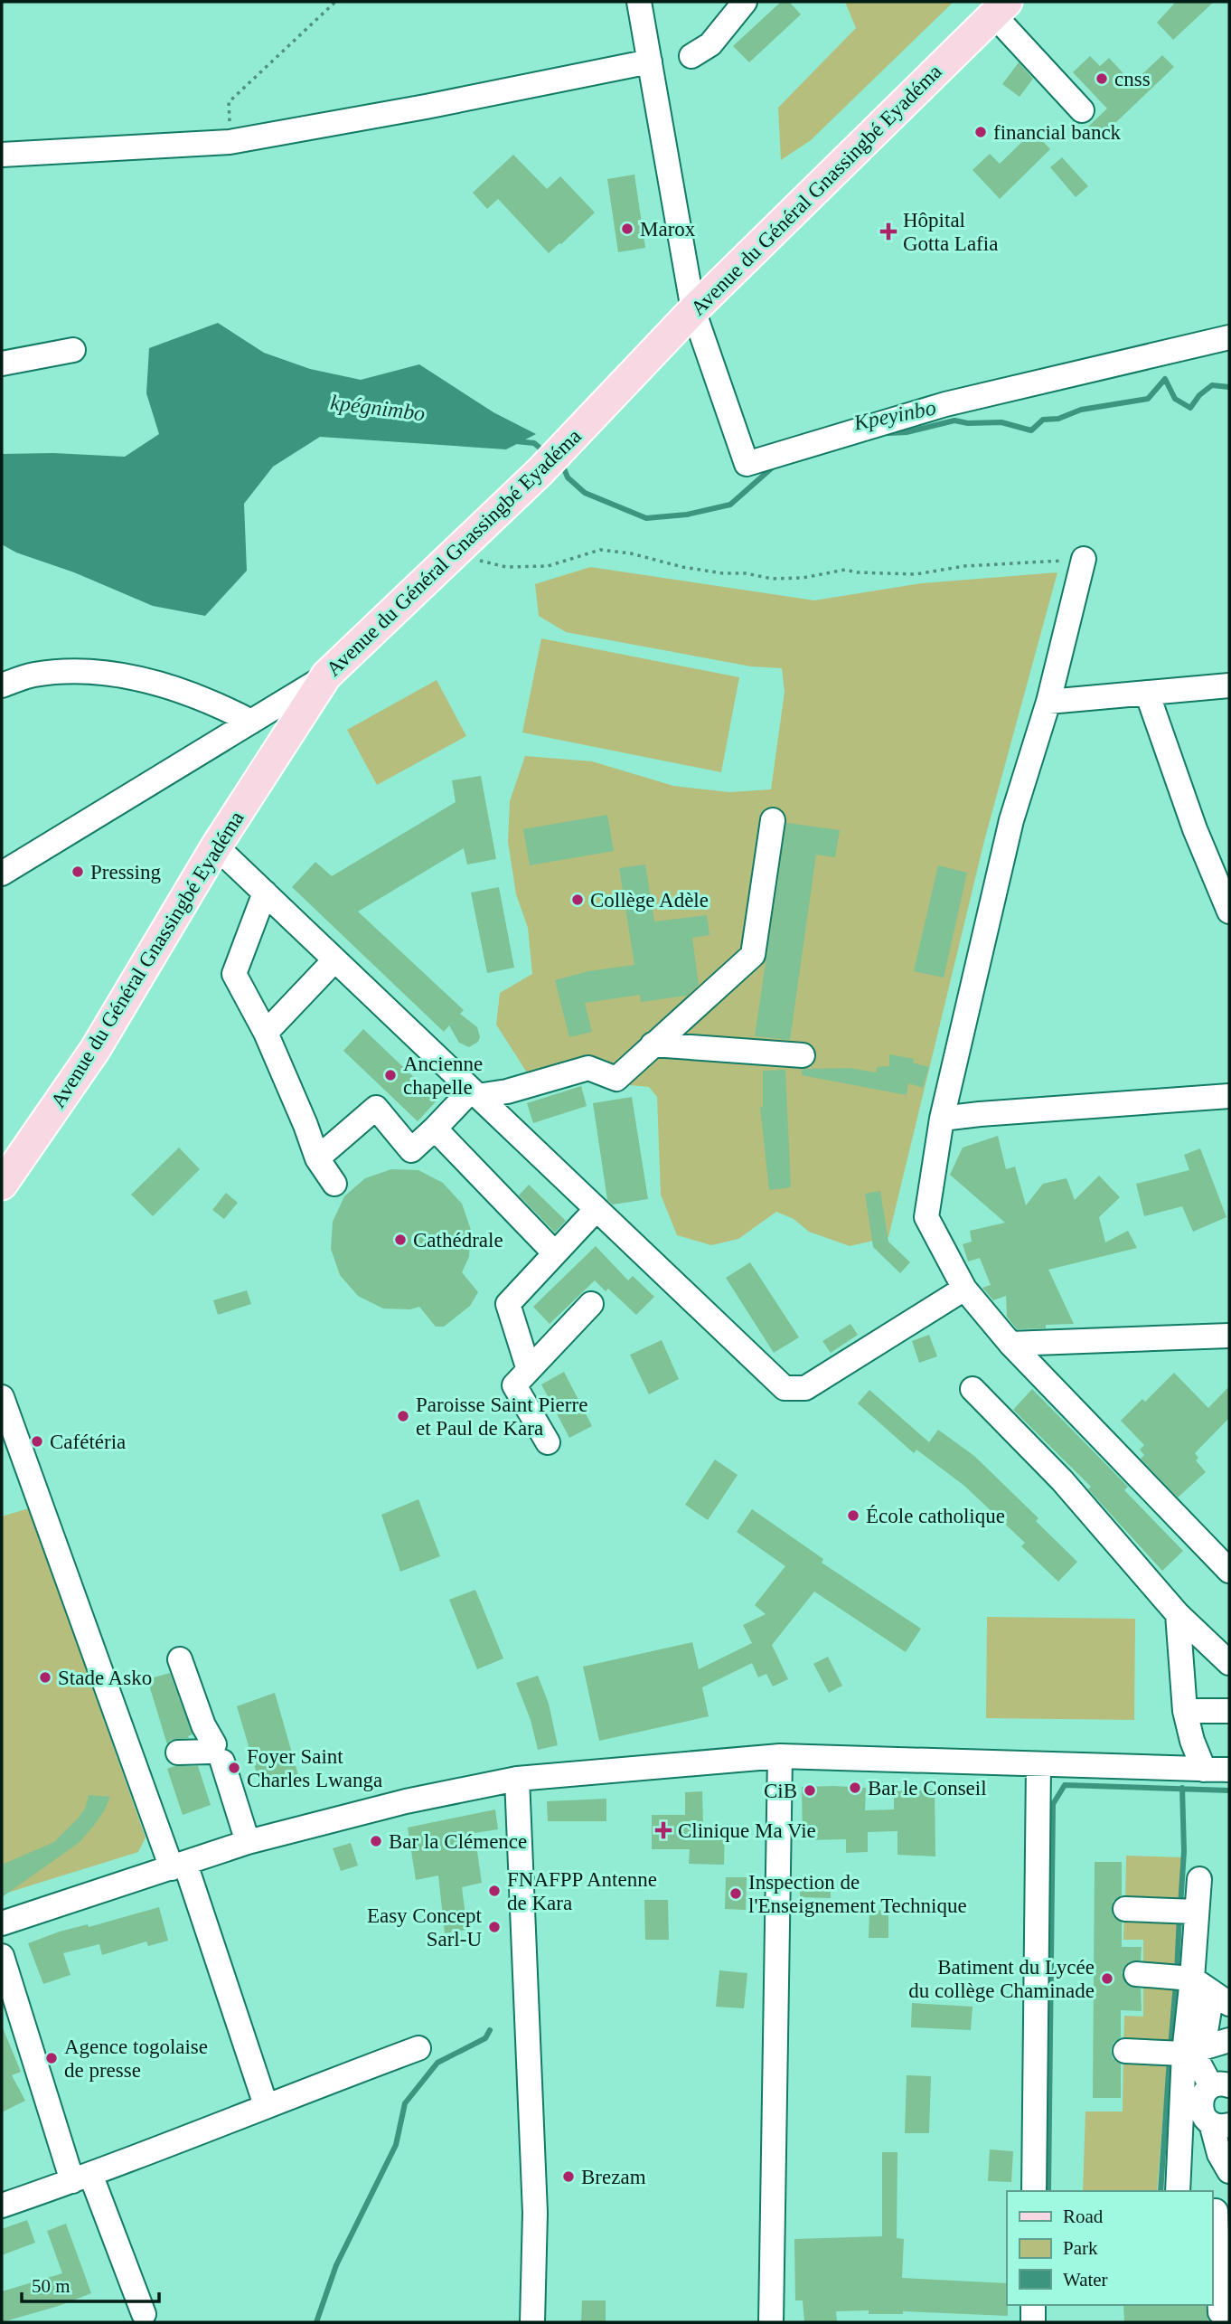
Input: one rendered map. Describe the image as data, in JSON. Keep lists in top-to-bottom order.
{
  "streets": {
    "main road": ["Avenue du Général Gnassingbé Eyadéma"]
  },
  "water": ["kpégnimbo", "Kpeyinbo"],
  "places": {
    "other": [
      "cnss",
      "financial banck",
      "Marox",
      "Pressing",
      "Collège Adèle",
      "Ancienne chapelle",
      "Cathédrale",
      "Paroisse Saint Pierre et Paul de Kara",
      "Cafétéria",
      "École catholique",
      "Stade Asko",
      "Foyer Saint Charles Lwanga",
      "Bar le Conseil",
      "CiB",
      "Bar la Clémence",
      "FNAFPP Antenne de Kara",
      "Inspection de l'Enseignement Technique",
      "Easy Concept Sarl-U",
      "Batiment du Lycée du collège Chaminade",
      "Agence togolaise de presse",
      "Brezam"
    ],
    "health": ["Hôpital Gotta Lafia", "Clinique Ma Vie"]
  },
  "legend": ["Road", "Park", "Water"],
  "scale_bar": "50 m"
}
